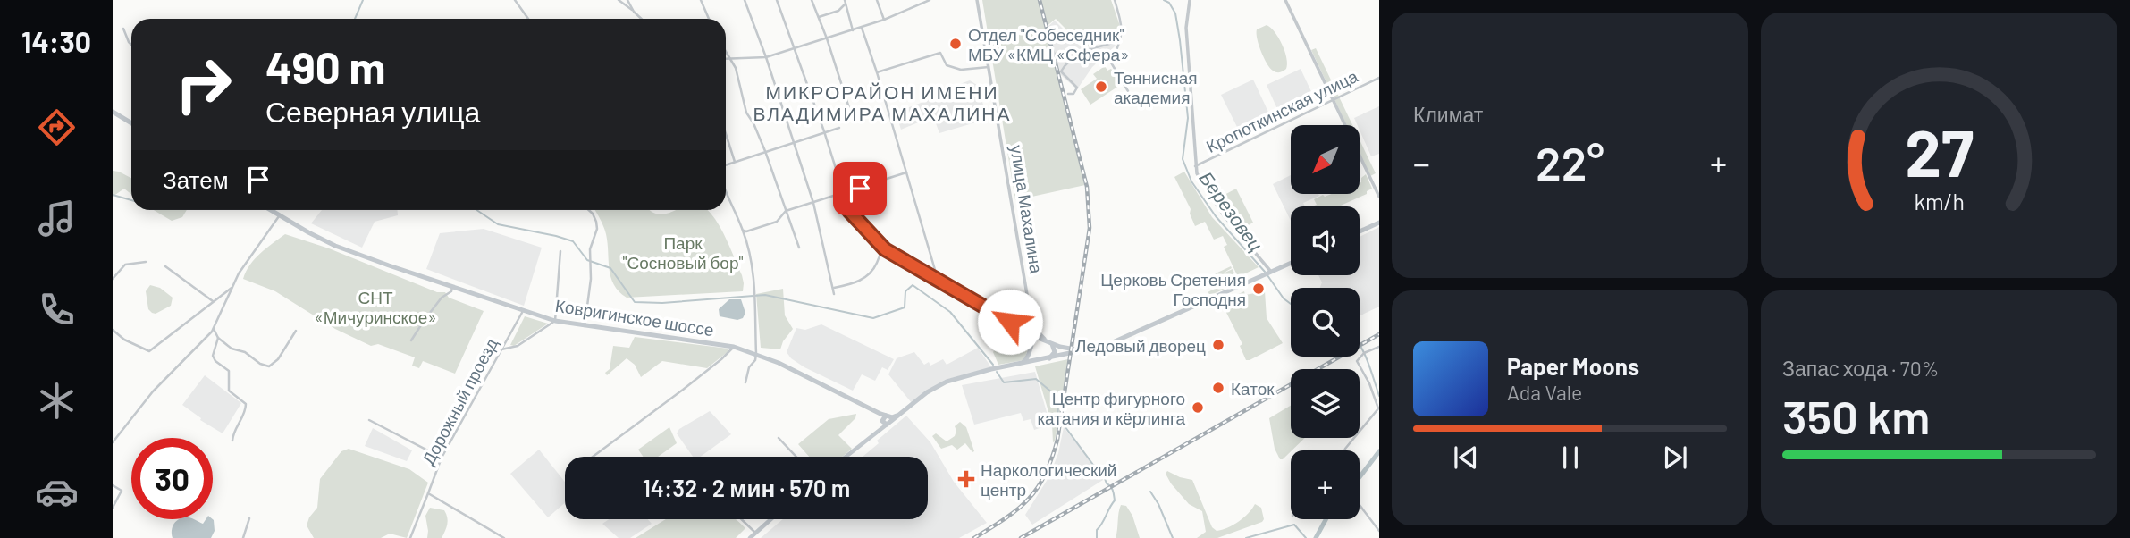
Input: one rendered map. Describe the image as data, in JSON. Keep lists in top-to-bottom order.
{
  "streets": {
    "main road": ["Ковригинское шоссе"],
    "street": ["Кропоткинская улица", "улица Махалина", "Дорожный проезд"]
  },
  "crossings": [
    ["Ковригинское шоссе", "Дорожный проезд"]
  ],
  "districts": ["МИКРОРАЙОН ИМЕНИ ВЛАДИМИРА МАХАЛИНА"],
  "water": ["Березовец"],
  "parks": ["Парк \"Сосновый бор\"", "СНТ «Мичуринское»"],
  "places": {
    "other": [
      "Отдел \"Собеседник\" МБУ «КМЦ «Сфера»",
      "Теннисная академия",
      "Церковь Сретения Господня",
      "Ледовый дворец",
      "Каток",
      "Центр фигурного катания и кёрлинга"
    ],
    "health": ["Наркологический центр"]
  },
  "north": "bottom left",
  "page": {
    "tabs": "14:30",
    "tile": [
      "Климат",
      ["Запас хода · 70%", "350 km"]
    ],
    "turn": ["490 m", "Северная улица"],
    "map_buttons": "+",
    "heat": ["−", "22°", "+"],
    "then": "Затем",
    "song": ["Paper Moons", "Ada Vale"],
    "limit": "30",
    "trip": "14:32 · 2 мин · 570 m",
    "gauge": ["27", "km/h"]
  }
}
